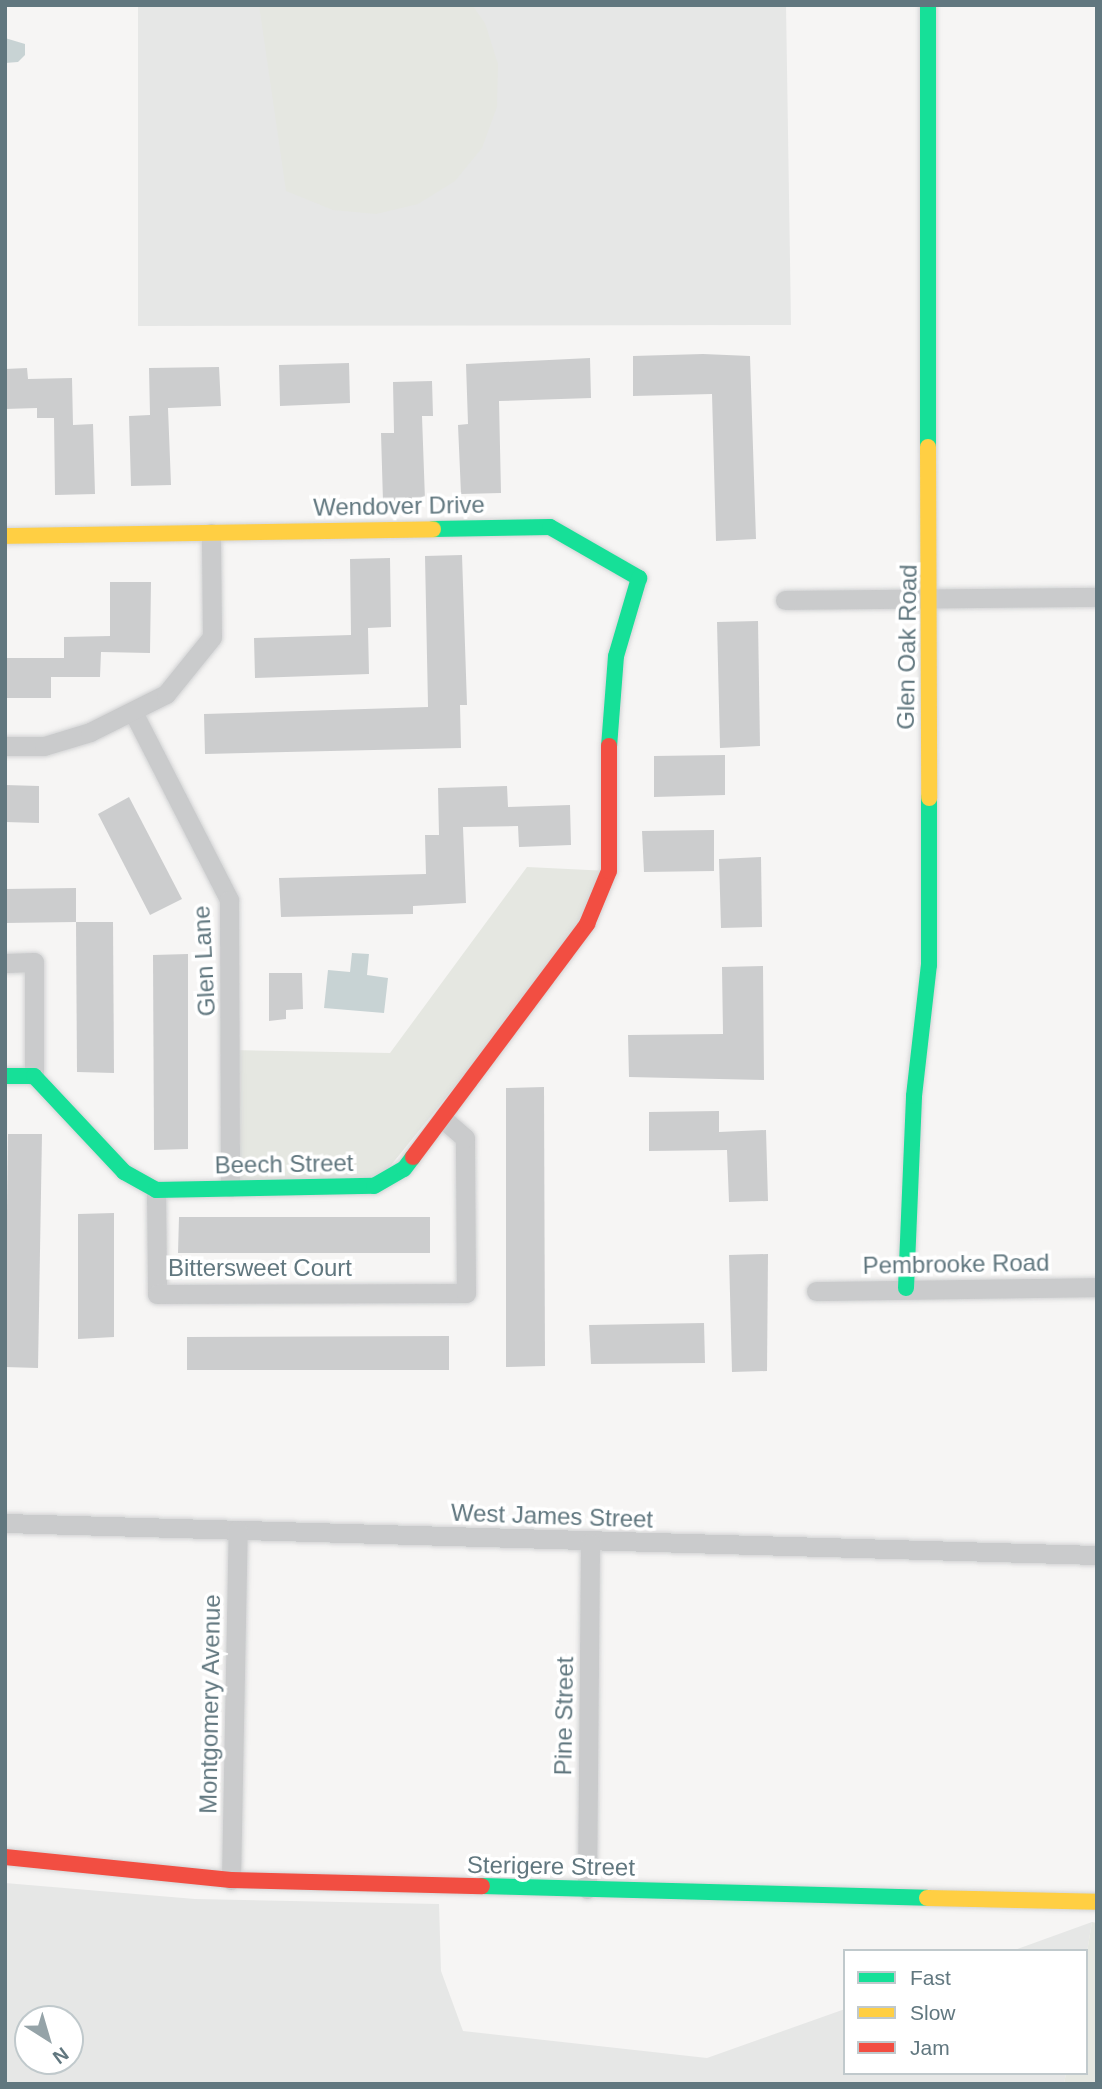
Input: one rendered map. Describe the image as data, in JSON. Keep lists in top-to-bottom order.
{
  "streets": {
    "street": [
      "Wendover Drive",
      "Glen Oak Road",
      "Glen Lane",
      "Beech Street",
      "Pembrooke Road",
      "Bittersweet Court",
      "West James Street",
      "Montgomery Avenue",
      "Pine Street",
      "Sterigere Street"
    ]
  },
  "crossings": [
    ["Wendover Drive", "Beech Street"],
    ["Glen Oak Road", "Pembrooke Road"],
    ["Glen Lane", "Beech Street"],
    ["Beech Street", "Bittersweet Court"],
    ["West James Street", "Montgomery Avenue"],
    ["West James Street", "Pine Street"],
    ["Montgomery Avenue", "Sterigere Street"],
    ["Pine Street", "Sterigere Street"]
  ],
  "legend": ["Fast", "Slow", "Jam"],
  "north": "bottom right"
}
